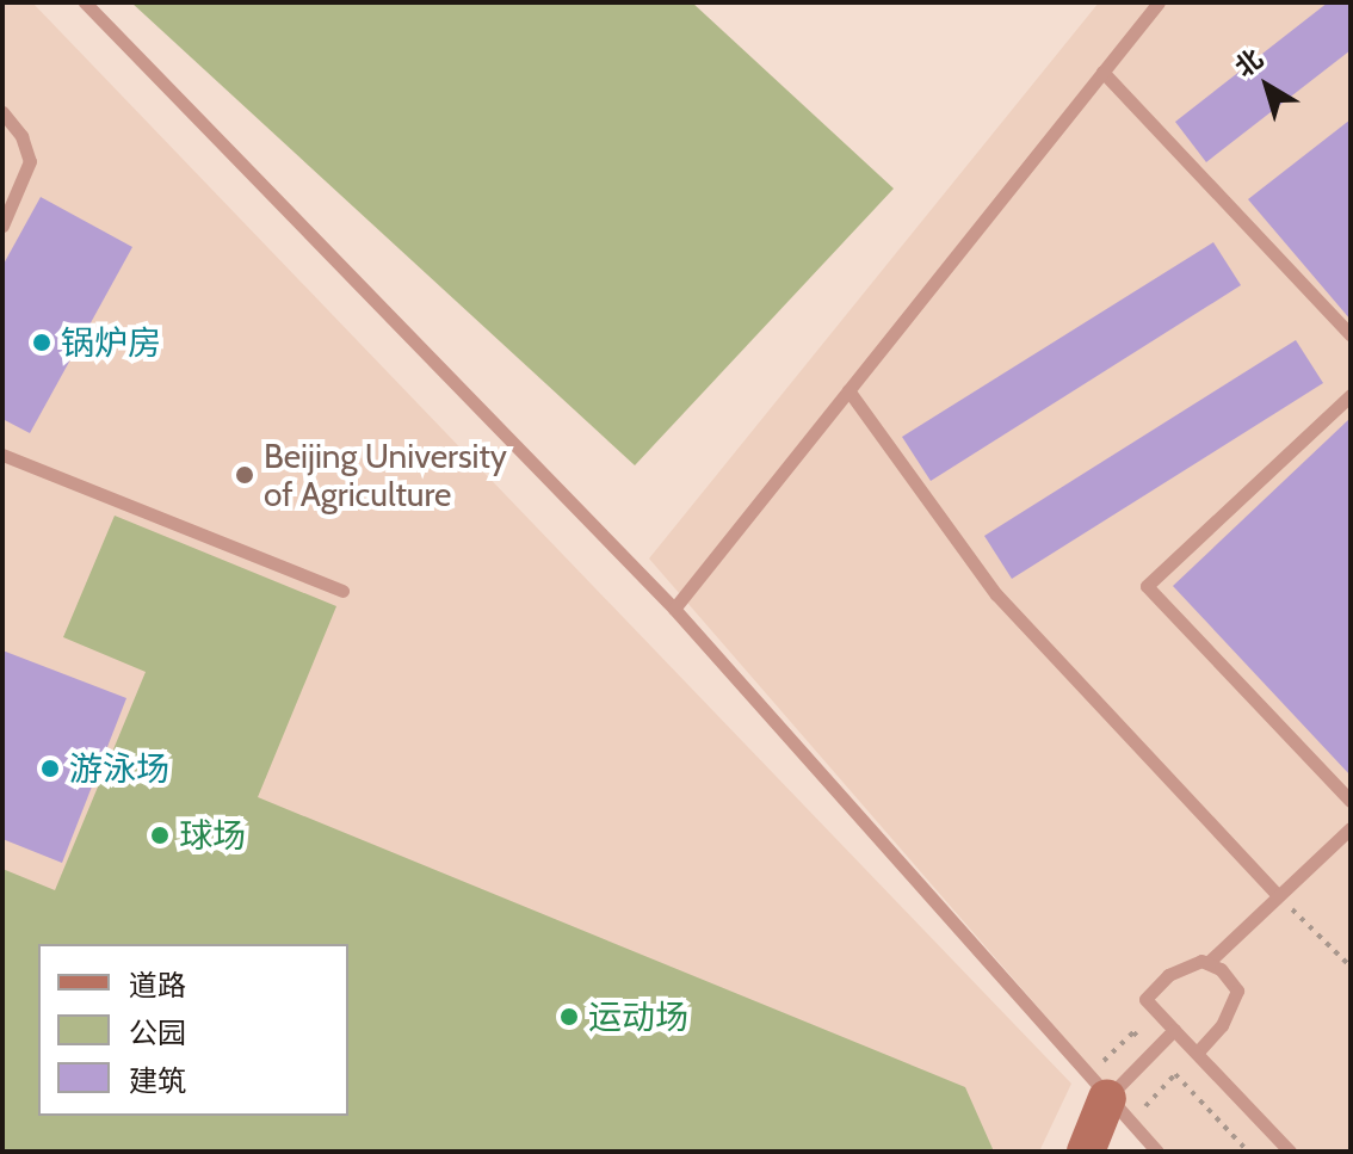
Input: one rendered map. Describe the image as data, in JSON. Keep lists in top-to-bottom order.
{
  "places": [
    "锅炉房",
    "Beijing University of Agriculture",
    "游泳场",
    "球场",
    "运动场"
  ],
  "legend": ["道路", "公园", "建筑"],
  "north": "top left"
}
